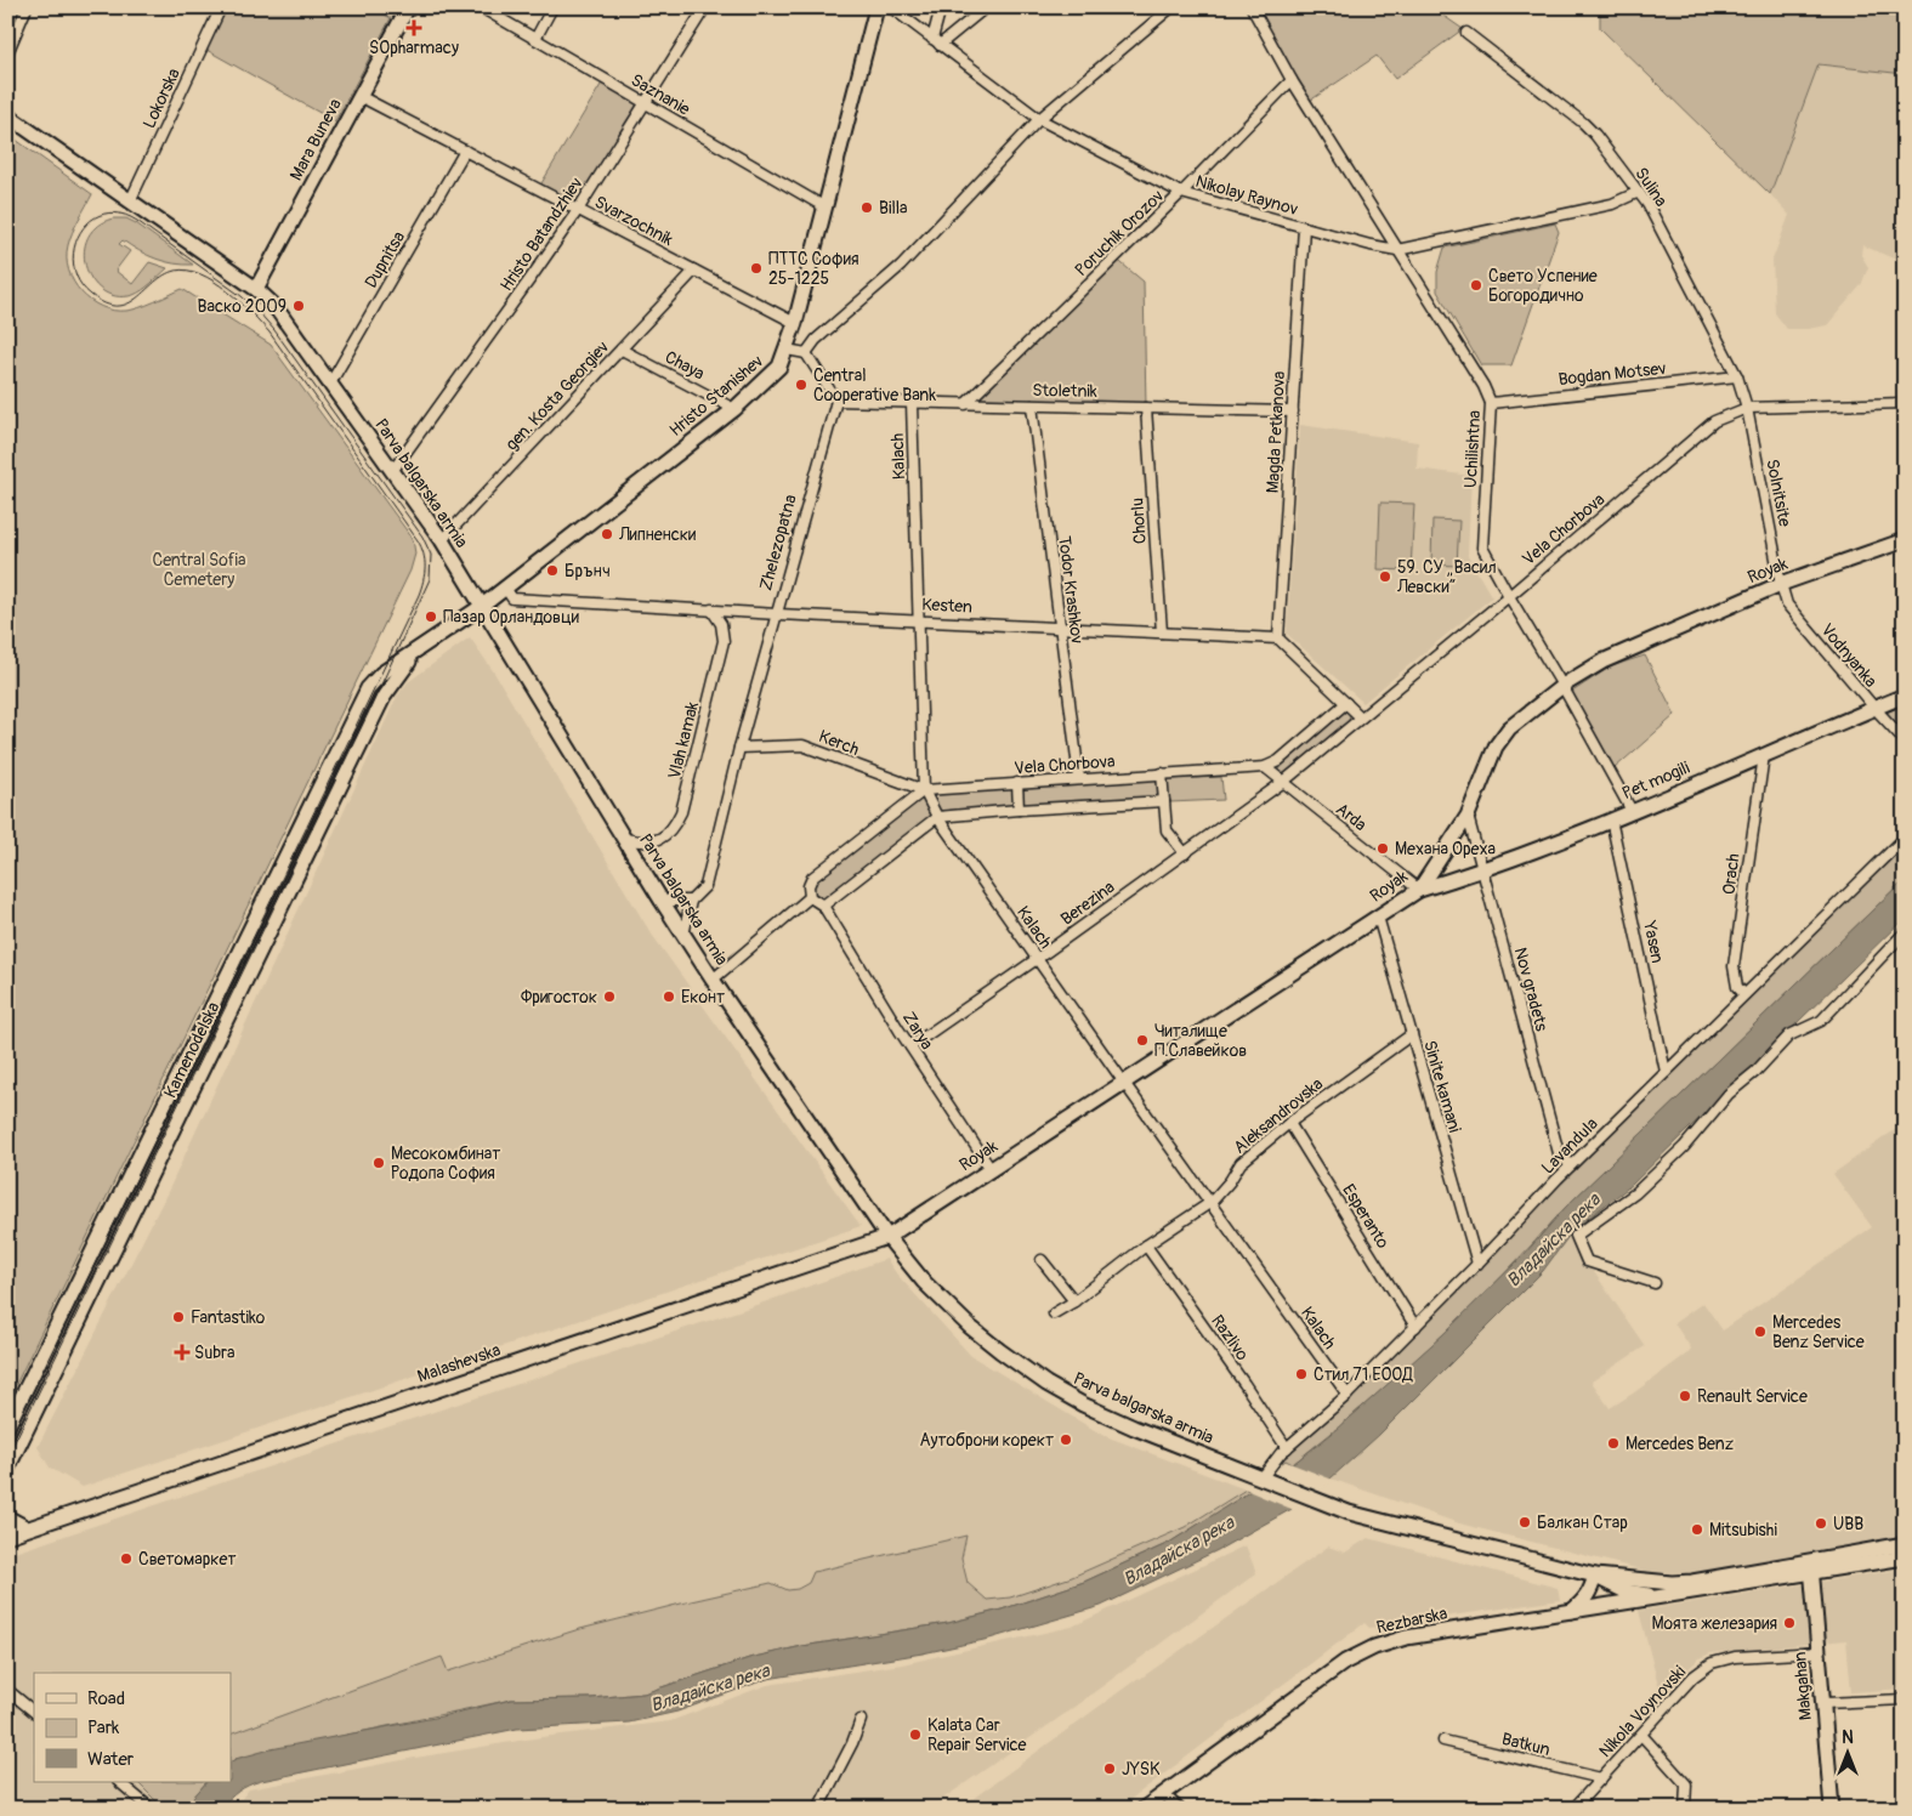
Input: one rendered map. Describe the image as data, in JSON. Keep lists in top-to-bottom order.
{
  "streets": {
    "street": [
      "Saznanie",
      "Lokorska",
      "Mara Buneva",
      "Sulina",
      "Nikolay Raynov",
      "Svarzochnik",
      "Poruchik Orozov",
      "Hristo Batandzhiev",
      "Dupnitsa",
      "Chaya",
      "Bogdan Motsev",
      "Stoletnik",
      "gen. Kosta Georgiev",
      "Hristo Stanishev",
      "Magda Petkanova",
      "Uchilishtna",
      "Kalach",
      "Parva balgarska armia",
      "Solnitsite",
      "Chorlu",
      "Vela Chorbova",
      "Zhelezopatna",
      "Royak",
      "Todor Krashkov",
      "Kesten",
      "Vodnyanka",
      "Vlah kamak",
      "Kerch",
      "Pet mogili",
      "Arda",
      "Orach",
      "Berezina",
      "Yasen",
      "Nov gradets",
      "Zarya",
      "Kamenodelska",
      "Sinite kamani",
      "Aleksandrovska",
      "Lavandula",
      "Esperanto",
      "Razlivo",
      "Malashevska",
      "Rezbarska",
      "Makgahan",
      "Nikola Voynovski",
      "Batkun"
    ]
  },
  "crossings": [
    ["Saznanie", "Hristo Batandzhiev"],
    ["Lokorska", "Parva balgarska armia"],
    ["Mara Buneva", "Svarzochnik"],
    ["Mara Buneva", "Parva balgarska armia"],
    ["Sulina", "Nikolay Raynov"],
    ["Sulina", "Bogdan Motsev"],
    ["Sulina", "Solnitsite"],
    ["Sulina", "Vela Chorbova"],
    ["Nikolay Raynov", "Poruchik Orozov"],
    ["Nikolay Raynov", "Magda Petkanova"],
    ["Nikolay Raynov", "Uchilishtna"],
    ["Svarzochnik", "Hristo Batandzhiev"],
    ["Svarzochnik", "Dupnitsa"],
    ["Svarzochnik", "gen. Kosta Georgiev"],
    ["Poruchik Orozov", "Stoletnik"],
    ["Poruchik Orozov", "Uchilishtna"],
    ["Hristo Batandzhiev", "Parva balgarska armia"],
    ["Dupnitsa", "Parva balgarska armia"],
    ["Chaya", "gen. Kosta Georgiev"],
    ["Chaya", "Hristo Stanishev"],
    ["Bogdan Motsev", "Uchilishtna"],
    ["Stoletnik", "Magda Petkanova"],
    ["Stoletnik", "Kalach"],
    ["Stoletnik", "Chorlu"],
    ["Stoletnik", "Zhelezopatna"],
    ["Stoletnik", "Todor Krashkov"],
    ["gen. Kosta Georgiev", "Parva balgarska armia"],
    ["Hristo Stanishev", "Parva balgarska armia"],
    ["Hristo Stanishev", "Kesten"],
    ["Hristo Stanishev", "Kamenodelska"],
    ["Magda Petkanova", "Kesten"],
    ["Uchilishtna", "Vela Chorbova"],
    ["Uchilishtna", "Royak"],
    ["Uchilishtna", "Pet mogili"],
    ["Kalach", "Vela Chorbova"],
    ["Kalach", "Royak"],
    ["Kalach", "Kesten"],
    ["Kalach", "Kerch"],
    ["Kalach", "Berezina"],
    ["Kalach", "Aleksandrovska"],
    ["Kalach", "Lavandula"],
    ["Parva balgarska armia", "Royak"],
    ["Parva balgarska armia", "Vlah kamak"],
    ["Parva balgarska armia", "Kamenodelska"],
    ["Parva balgarska armia", "Lavandula"],
    ["Parva balgarska armia", "Malashevska"],
    ["Parva balgarska armia", "Rezbarska"],
    ["Solnitsite", "Vela Chorbova"],
    ["Solnitsite", "Royak"],
    ["Solnitsite", "Vodnyanka"],
    ["Chorlu", "Kesten"],
    ["Vela Chorbova", "Todor Krashkov"],
    ["Vela Chorbova", "Kerch"],
    ["Vela Chorbova", "Arda"],
    ["Vela Chorbova", "Berezina"],
    ["Zhelezopatna", "Kesten"],
    ["Zhelezopatna", "Kerch"],
    ["Royak", "Vodnyanka"],
    ["Royak", "Pet mogili"],
    ["Royak", "Arda"],
    ["Royak", "Nov gradets"],
    ["Royak", "Zarya"],
    ["Royak", "Sinite kamani"],
    ["Royak", "Malashevska"],
    ["Todor Krashkov", "Kesten"],
    ["Kesten", "Vlah kamak"],
    ["Vodnyanka", "Pet mogili"],
    ["Pet mogili", "Arda"],
    ["Pet mogili", "Orach"],
    ["Pet mogili", "Yasen"],
    ["Pet mogili", "Nov gradets"],
    ["Arda", "Berezina"],
    ["Orach", "Lavandula"],
    ["Berezina", "Zarya"],
    ["Yasen", "Lavandula"],
    ["Nov gradets", "Lavandula"],
    ["Sinite kamani", "Aleksandrovska"],
    ["Sinite kamani", "Lavandula"],
    ["Aleksandrovska", "Esperanto"],
    ["Aleksandrovska", "Razlivo"],
    ["Lavandula", "Esperanto"],
    ["Lavandula", "Razlivo"],
    ["Rezbarska", "Makgahan"],
    ["Makgahan", "Nikola Voynovski"],
    ["Nikola Voynovski", "Batkun"]
  ],
  "water": ["Владайска река"],
  "parks": ["Central Sofia Cemetery"],
  "places": {
    "health": ["SOpharmacy", "Subra"],
    "other": [
      "Billa",
      "ПТТС София 25-1225",
      "Свето Успение Богородично",
      "Васко 2009",
      "Central Cooperative Bank",
      "Липненски",
      "Брънч",
      "59. СУ „Васил Левски“",
      "Пазар Орландовци",
      "Механа Ореха",
      "Фригосток",
      "Еконт",
      "Читалище П.Славейков",
      "Месокомбинат Родопа София",
      "Fantastiko",
      "Mercedes Benz Service",
      "Стил 71 ЕООД",
      "Renault Service",
      "Аутоброни корект",
      "Mercedes Benz",
      "Балкан Стар",
      "UBB",
      "Mitsubishi",
      "Светомаркет",
      "Моята железария",
      "Kalata Car Repair Service",
      "JYSK"
    ]
  },
  "legend": ["Road", "Park", "Water"],
  "north": "top"
}
